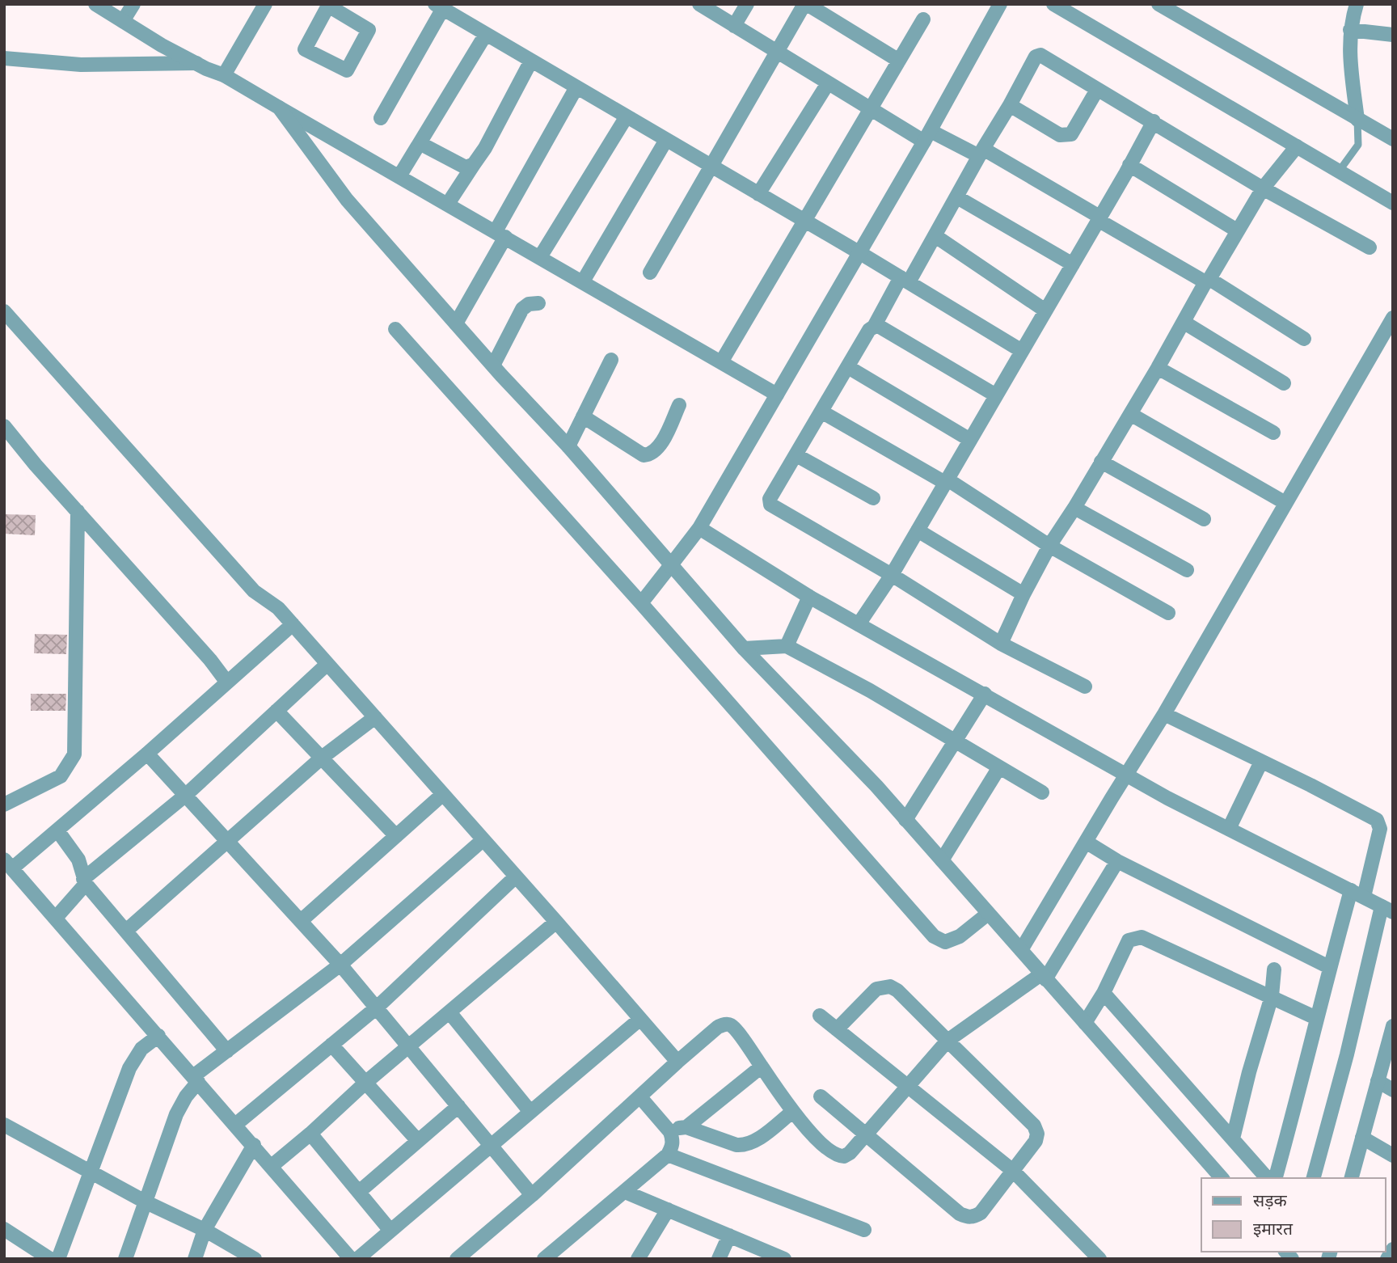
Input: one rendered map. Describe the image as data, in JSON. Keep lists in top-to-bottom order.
{
  "legend": ["सड़क", "इमारत"]
}
